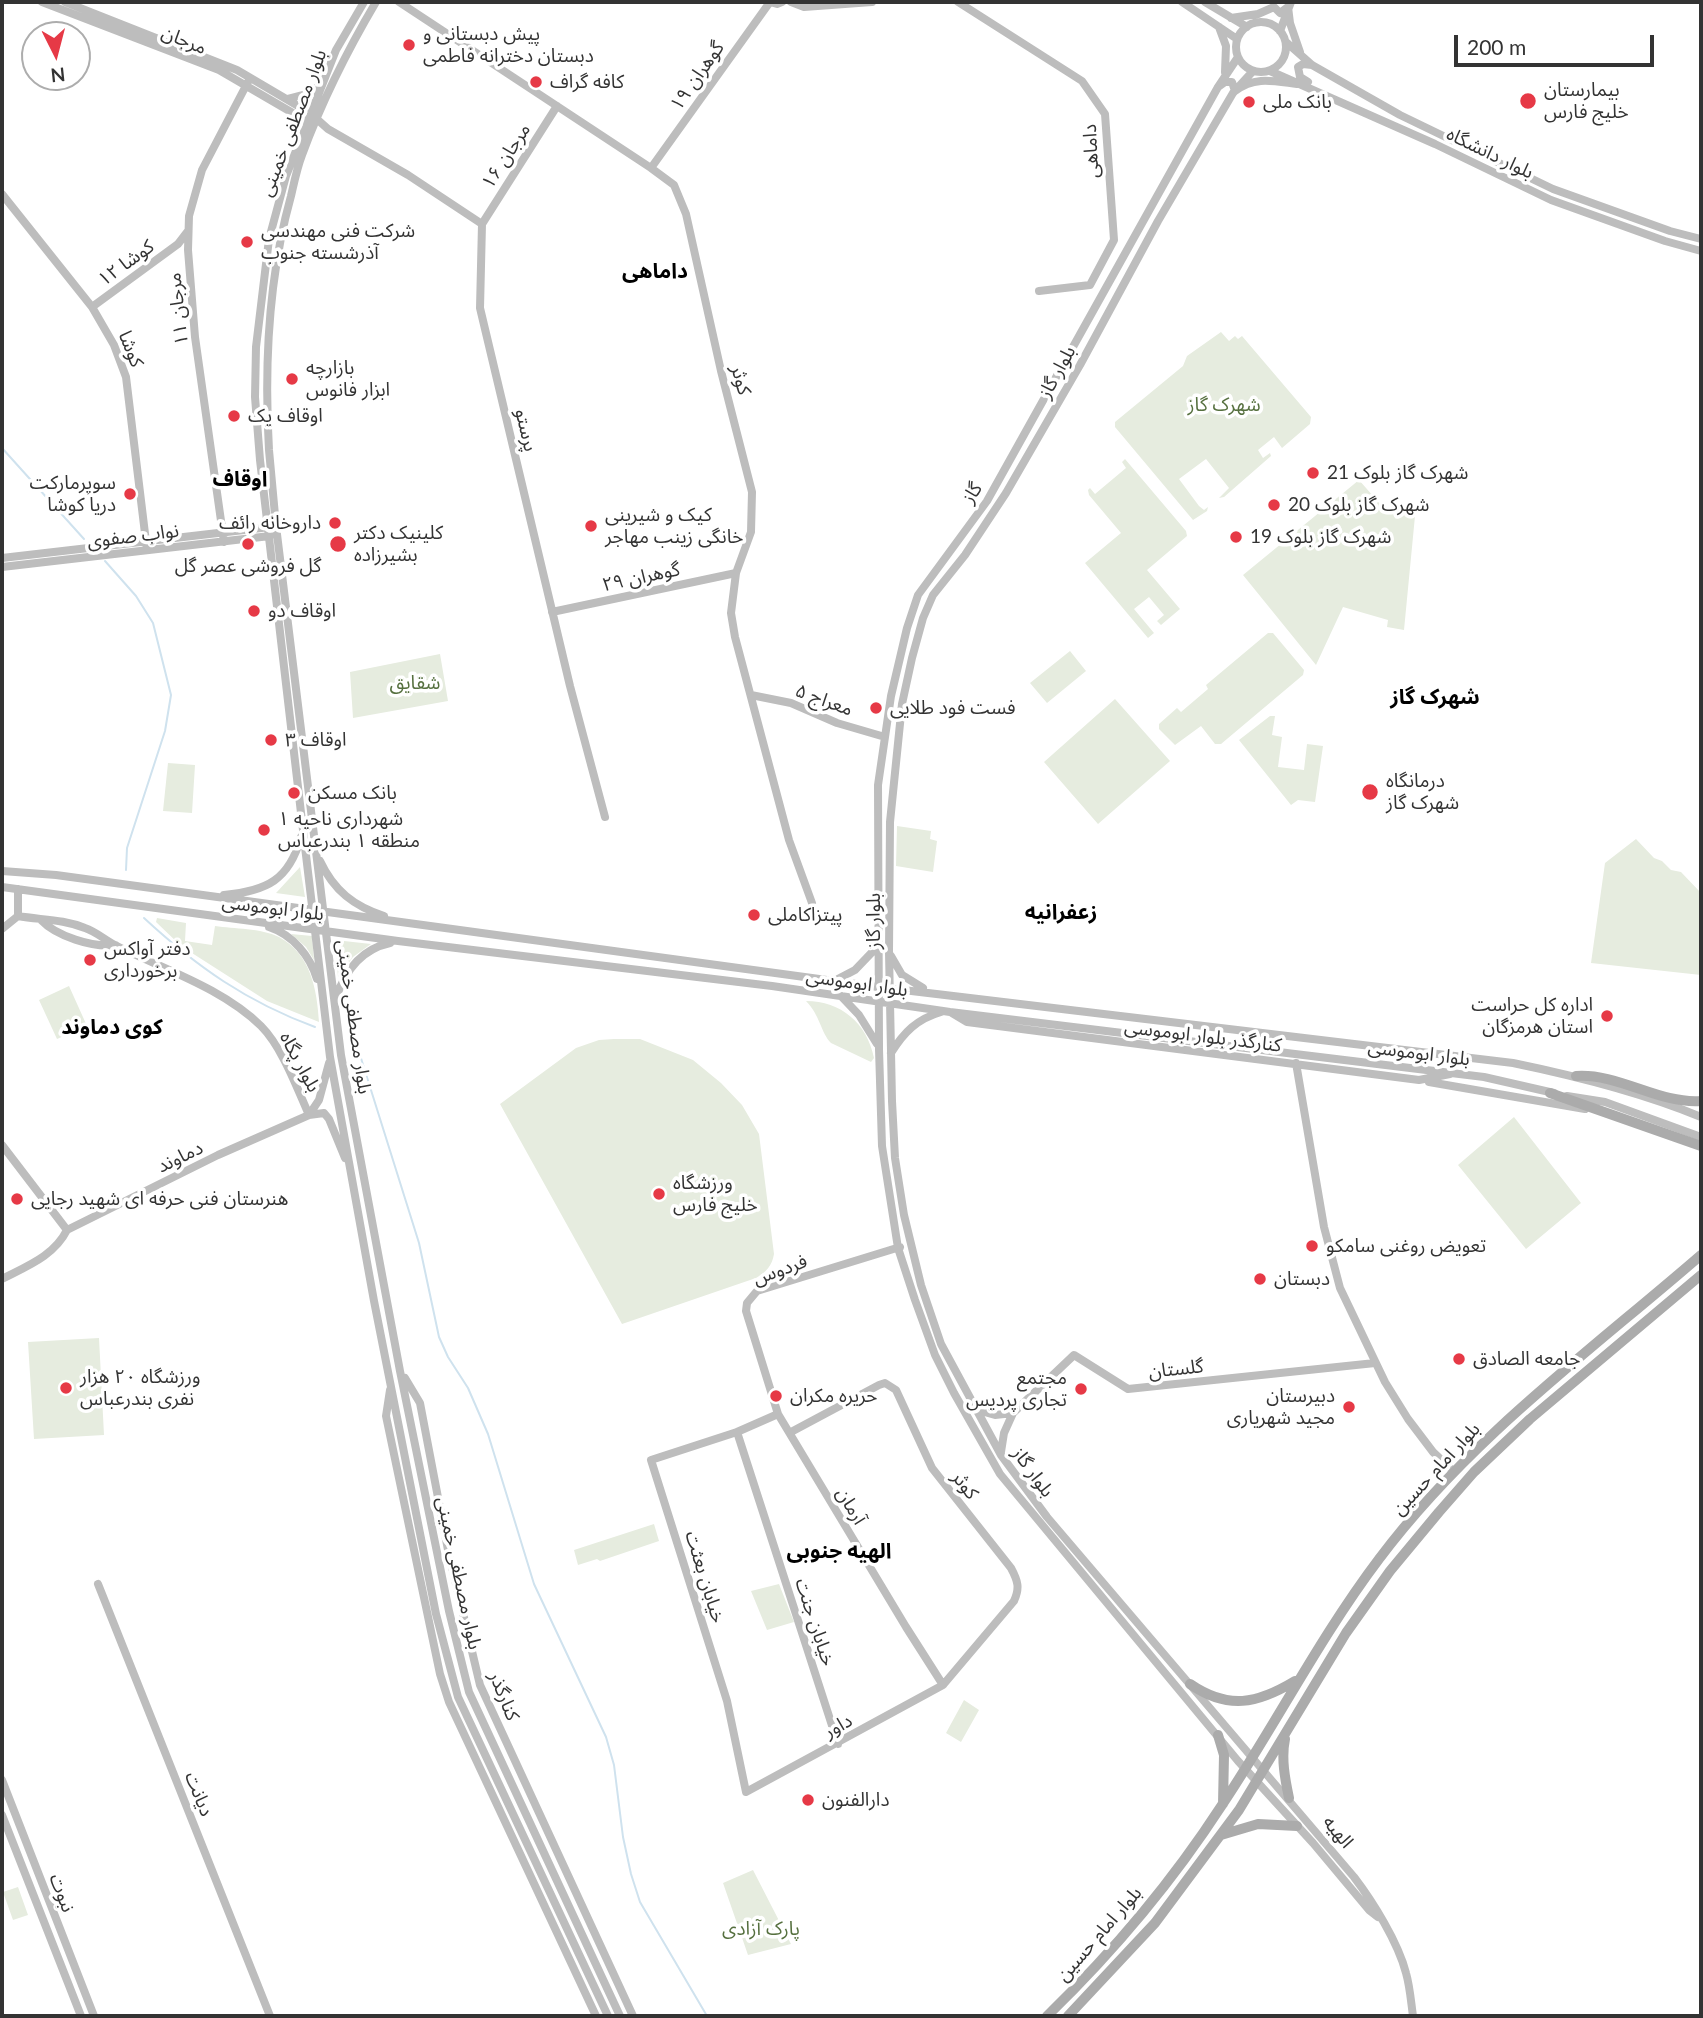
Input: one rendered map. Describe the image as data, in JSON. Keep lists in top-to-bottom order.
{
  "streets": {
    "main road": [
      "مرجان",
      "گوهران ۱۹",
      "بلوار مصطفی خمینی",
      "داماهی",
      "بلوار دانشگاه",
      "مرجان ۱۶",
      "کوشا ۱۲",
      "مرجان ۱۱",
      "کوشا",
      "بلوار گاز",
      "کوثر",
      "پرستو",
      "گاز",
      "نواب صفوی",
      "گوهران ۲۹",
      "معراج ۵",
      "بلوار ابوموسی",
      "کنارگذر بلوار ابوموسی",
      "بلوار پگاه",
      "دماوند",
      "فردوس",
      "گلستان",
      "بلوار امام حسین",
      "آرمان",
      "خیابان بعثت",
      "خیابان جنت",
      "کنارگذر",
      "داور",
      "دیانت",
      "الهیه",
      "نبوت"
    ]
  },
  "crossings": [
    ["مرجان", "بلوار مصطفی خمینی"],
    ["مرجان", "مرجان ۱۱"],
    ["گوهران ۱۹", "کوثر"],
    ["بلوار مصطفی خمینی", "نواب صفوی"],
    ["بلوار مصطفی خمینی", "بلوار ابوموسی"],
    ["بلوار مصطفی خمینی", "کنارگذر"],
    ["بلوار دانشگاه", "بلوار گاز"],
    ["بلوار دانشگاه", "گاز"],
    ["مرجان ۱۶", "کوثر"],
    ["مرجان ۱۶", "پرستو"],
    ["کوشا ۱۲", "مرجان ۱۱"],
    ["کوشا ۱۲", "کوشا"],
    ["مرجان ۱۱", "نواب صفوی"],
    ["کوشا", "نواب صفوی"],
    ["بلوار گاز", "گاز"],
    ["بلوار گاز", "بلوار ابوموسی"],
    ["بلوار گاز", "فردوس"],
    ["بلوار گاز", "گلستان"],
    ["بلوار گاز", "بلوار امام حسین"],
    ["بلوار گاز", "الهیه"],
    ["کوثر", "گوهران ۲۹"],
    ["کوثر", "معراج ۵"],
    ["کوثر", "آرمان"],
    ["کوثر", "داور"],
    ["پرستو", "گوهران ۲۹"],
    ["گاز", "معراج ۵"],
    ["گاز", "بلوار ابوموسی"],
    ["بلوار ابوموسی", "کنارگذر بلوار ابوموسی"],
    ["بلوار پگاه", "دماوند"],
    ["فردوس", "آرمان"],
    ["بلوار امام حسین", "الهیه"],
    ["آرمان", "داور"],
    ["خیابان بعثت", "خیابان جنت"],
    ["خیابان بعثت", "داور"],
    ["خیابان جنت", "داور"]
  ],
  "districts": [
    "داماهی",
    "اوقاف",
    "شهرک گاز",
    "زعفرانیه",
    "کوی دماوند",
    "الهیه جنوبی"
  ],
  "parks": ["شهرک گاز", "شقایق", "پارک آزادی"],
  "places": [
    "پیش دبستانی و دبستان دخترانه فاطمی",
    "کافه گراف",
    "بیمارستان خلیج فارس",
    "بانک ملی",
    "شرکت فنی مهندسی آذرشسته جنوب",
    "بازارچه ابزار فانوس",
    "اوقاف یک",
    "شهرک گاز بلوک 21",
    "سوپرمارکت دریا کوشا",
    "شهرک گاز بلوک 20",
    "داروخانه رائف",
    "کیک و شیرینی خانگی زینب مهاجر",
    "شهرک گاز بلوک 19",
    "گل فروشی عصر گل",
    "کلینیک دکتر بشیرزاده",
    "اوقاف دو",
    "فست فود طلایی",
    "اوقاف ۳",
    "درمانگاه شهرک گاز",
    "بانک مسکن",
    "شهرداری ناحیه ۱ منطقه ۱ بندرعباس",
    "پیتزاکاملی",
    "دفتر آواکس برخورداری",
    "اداره کل حراست استان هرمزگان",
    "ورزشگاه خلیج فارس",
    "هنرستان فنی حرفه ای شهید رجایی",
    "تعویض روغنی سامکو",
    "دبستان",
    "جامعه الصادق",
    "ورزشگاه ۲۰ هزار نفری بندرعباس",
    "مجتمع تجاری پردیس",
    "حریره مکران",
    "دبیرستان مجید شهریاری",
    "دارالفنون"
  ],
  "scale_bar": "200 m",
  "north": "bottom"
}
